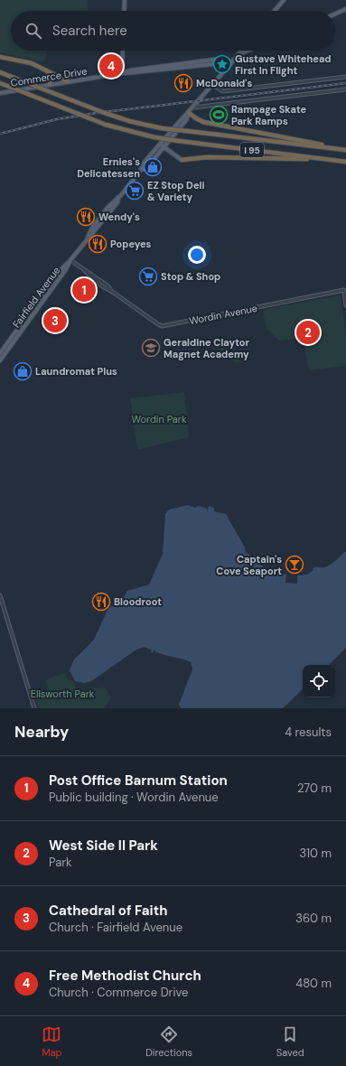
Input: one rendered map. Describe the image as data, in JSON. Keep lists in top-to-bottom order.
{
  "streets": {
    "highway": ["I 95"],
    "main road": ["Commerce Drive", "Fairfield Avenue"],
    "street": ["Wordin Avenue"]
  },
  "crossings": [
    ["Commerce Drive", "Fairfield Avenue"],
    ["Fairfield Avenue", "Wordin Avenue"]
  ],
  "parks": ["Wordin Park", "Ellsworth Park"],
  "places": {
    "place": ["Gustave Whitehead First In Flight"],
    "restaurant": [
      "McDonald's",
      "Wendy's",
      "Popeyes",
      "Bloodroot"
    ],
    "sports": ["Rampage Skate Park Ramps"],
    "shop": ["Ernies's Delicatessen", "Laundromat Plus"],
    "supermarket": ["EZ Stop Deli & Variety", "Stop & Shop"],
    "school or university": ["Geraldine Claytor Magnet Academy"],
    "bar": ["Captain's Cove Seaport"]
  },
  "page": {
    "search": "Search here",
    "pins": [
      "4",
      "1",
      "3",
      "2"
    ],
    "heading": ["Nearby", "4 results"],
    "list": [
      {
        "mark": "1",
        "name": "Post Office Barnum Station",
        "note": "Public building · Wordin Avenue",
        "value": "270 m"
      },
      {
        "mark": "2",
        "name": "West Side II Park",
        "note": "Park",
        "value": "310 m"
      },
      {
        "mark": "3",
        "name": "Cathedral of Faith",
        "note": "Church · Fairfield Avenue",
        "value": "360 m"
      },
      {
        "mark": "4",
        "name": "Free Methodist Church",
        "note": "Church · Commerce Drive",
        "value": "480 m"
      }
    ],
    "nav": ["Map", "Directions", "Saved"]
  }
}
